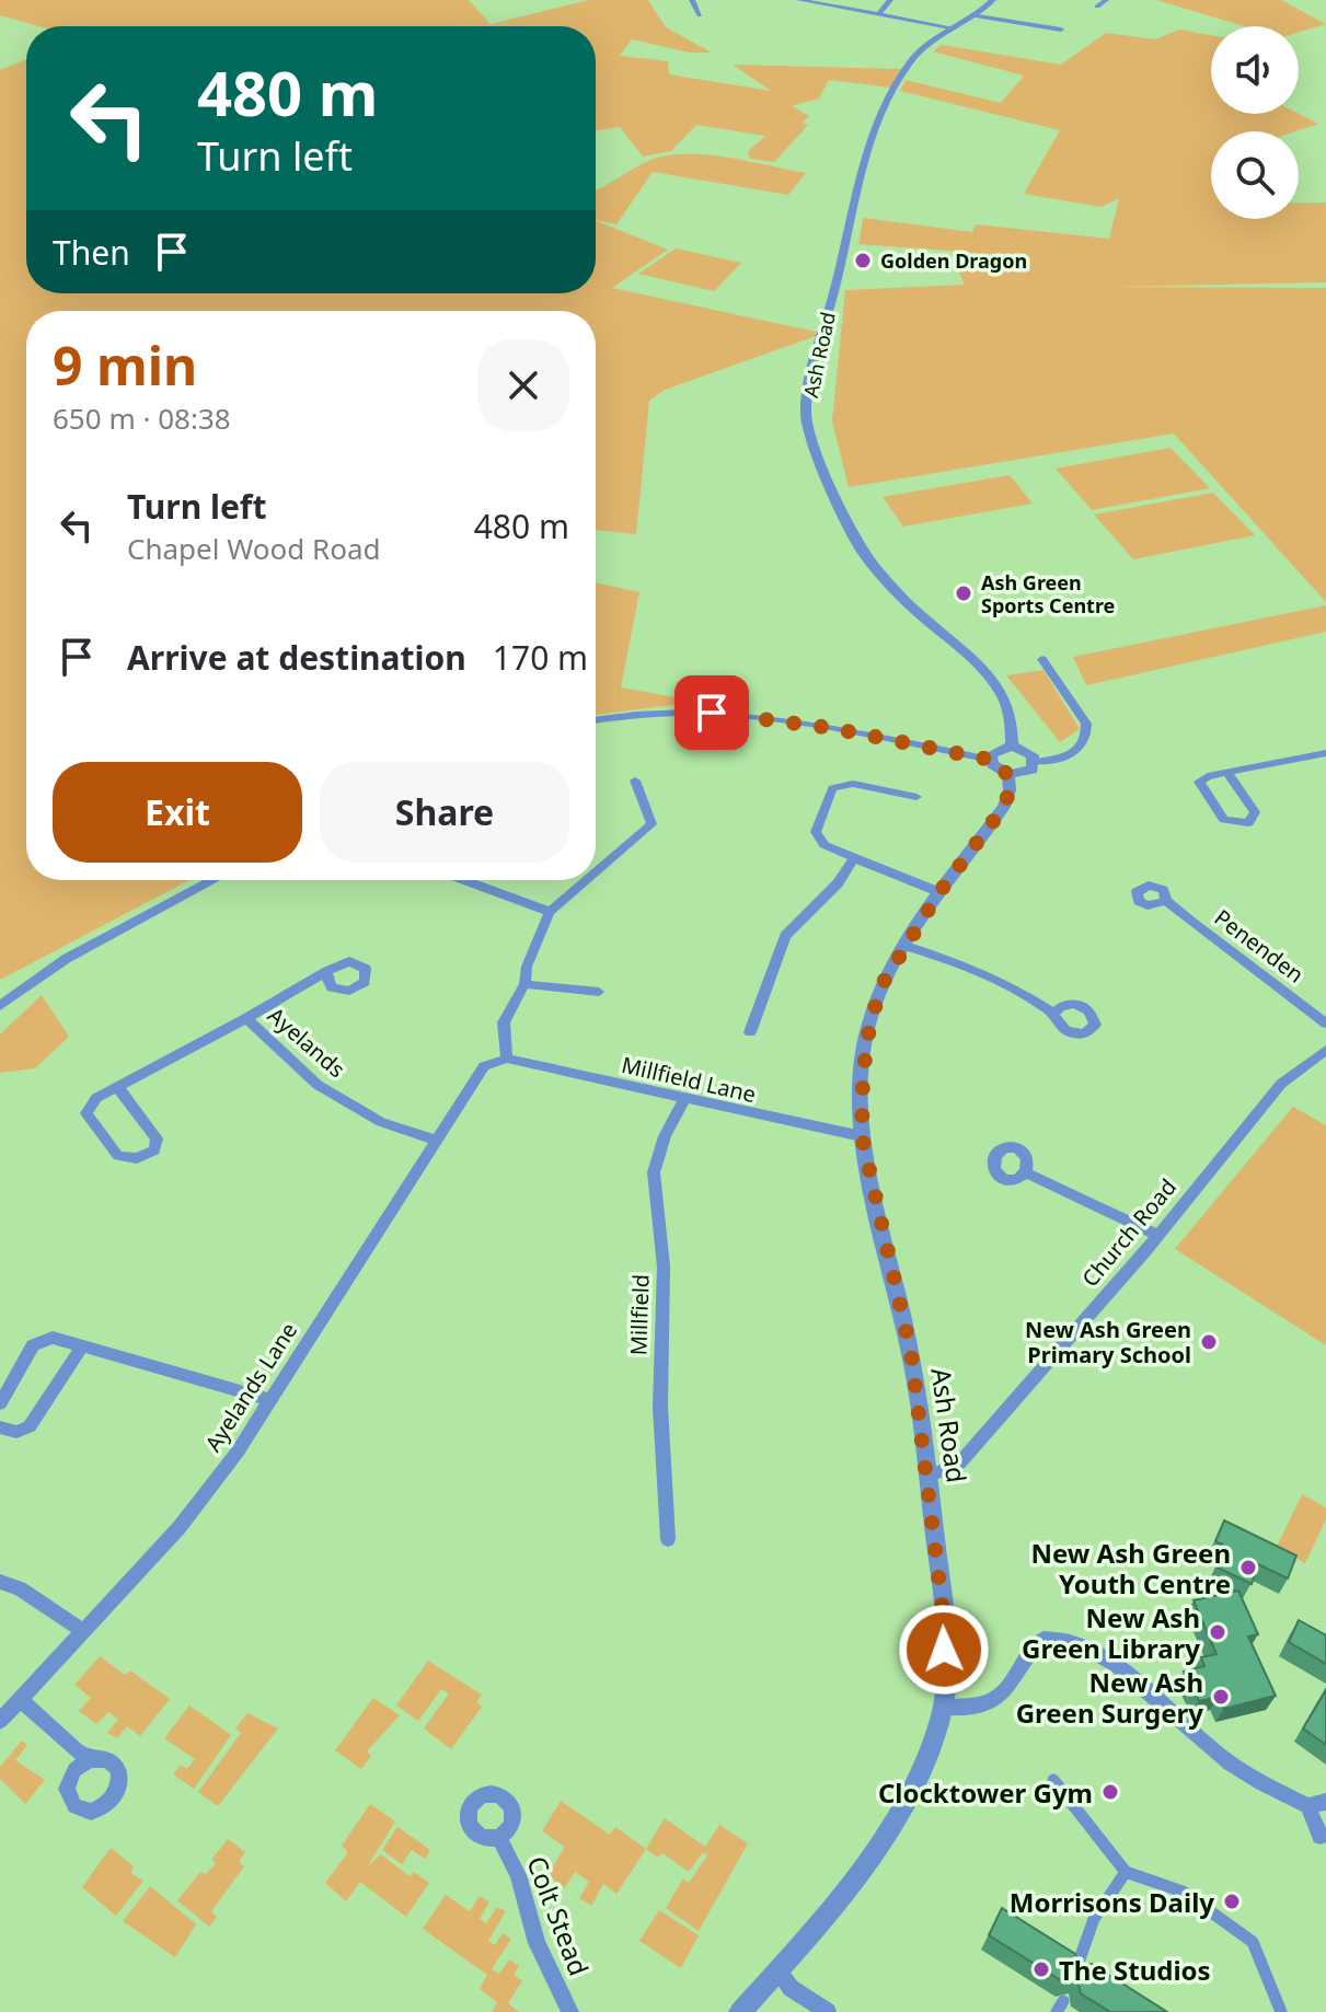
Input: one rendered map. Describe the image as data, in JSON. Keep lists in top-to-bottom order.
{
  "streets": {
    "street": [
      "Ash Road",
      "Penenden",
      "Ayelands",
      "Millfield Lane",
      "Church Road",
      "Millfield",
      "Ayelands Lane",
      "Colt Stead"
    ]
  },
  "crossings": [
    ["Ash Road", "Millfield Lane"],
    ["Ash Road", "Church Road"],
    ["Ayelands", "Ayelands Lane"],
    ["Millfield Lane", "Millfield"],
    ["Millfield Lane", "Ayelands Lane"]
  ],
  "places": [
    "Golden Dragon",
    "Ash Green Sports Centre",
    "New Ash Green Primary School",
    "New Ash Green Youth Centre",
    "New Ash Green Library",
    "New Ash Green Surgery",
    "Clocktower Gym",
    "Morrisons Daily",
    "The Studios"
  ],
  "page": {
    "turn": ["480 m", "Turn left"],
    "then": "Then",
    "heading": ["9 min", "650 m · 08:38"],
    "list": [
      {
        "name": "Turn left",
        "note": "Chapel Wood Road",
        "value": "480 m"
      },
      {
        "name": "Arrive at destination",
        "value": "170 m"
      }
    ],
    "buttons": ["Exit", "Share"]
  }
}
